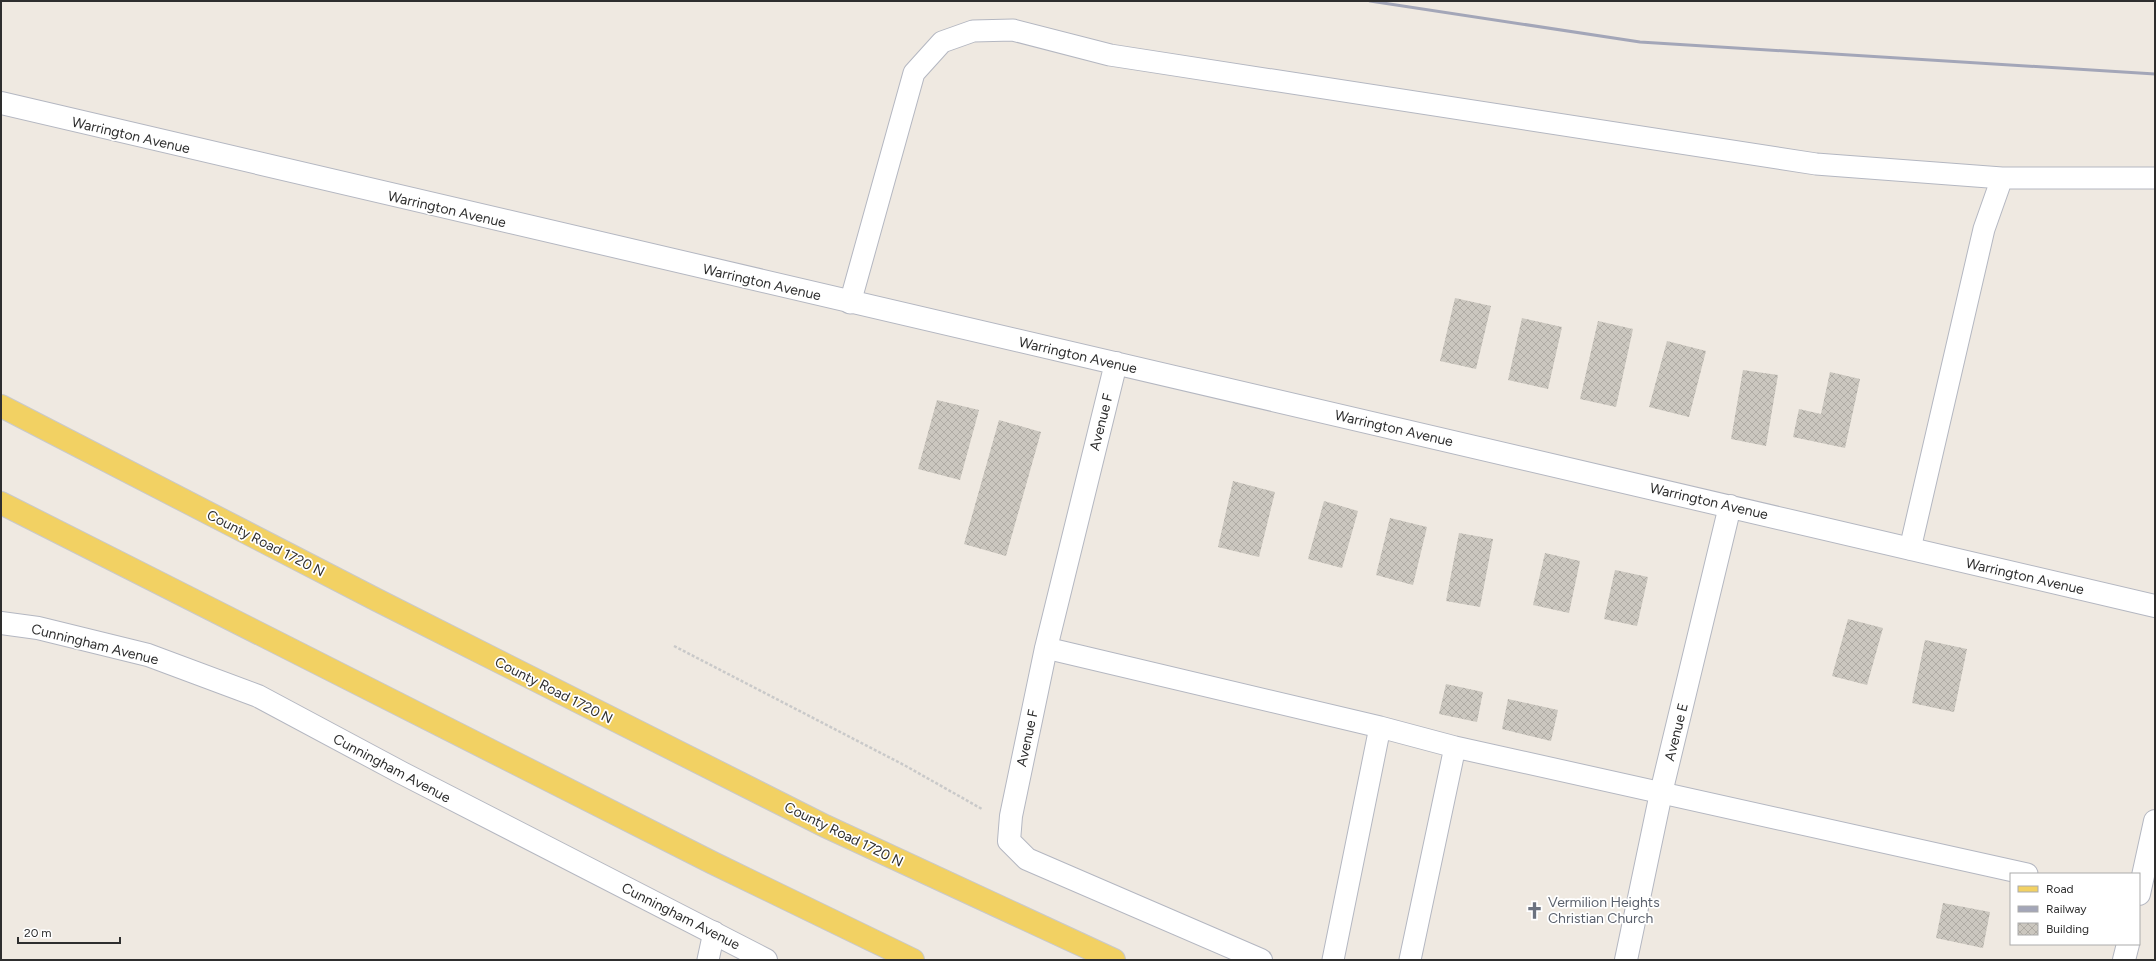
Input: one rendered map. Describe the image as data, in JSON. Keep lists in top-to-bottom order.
{
  "streets": {
    "main road": ["County Road 1720 N"],
    "street": [
      "Warrington Avenue",
      "Avenue F",
      "Cunningham Avenue",
      "Avenue E"
    ]
  },
  "crossings": [
    ["Warrington Avenue", "Avenue F"],
    ["Warrington Avenue", "Avenue E"]
  ],
  "places": {
    "church": ["Vermilion Heights Christian Church"]
  },
  "legend": ["Road", "Railway", "Building"],
  "scale_bar": "20 m"
}
